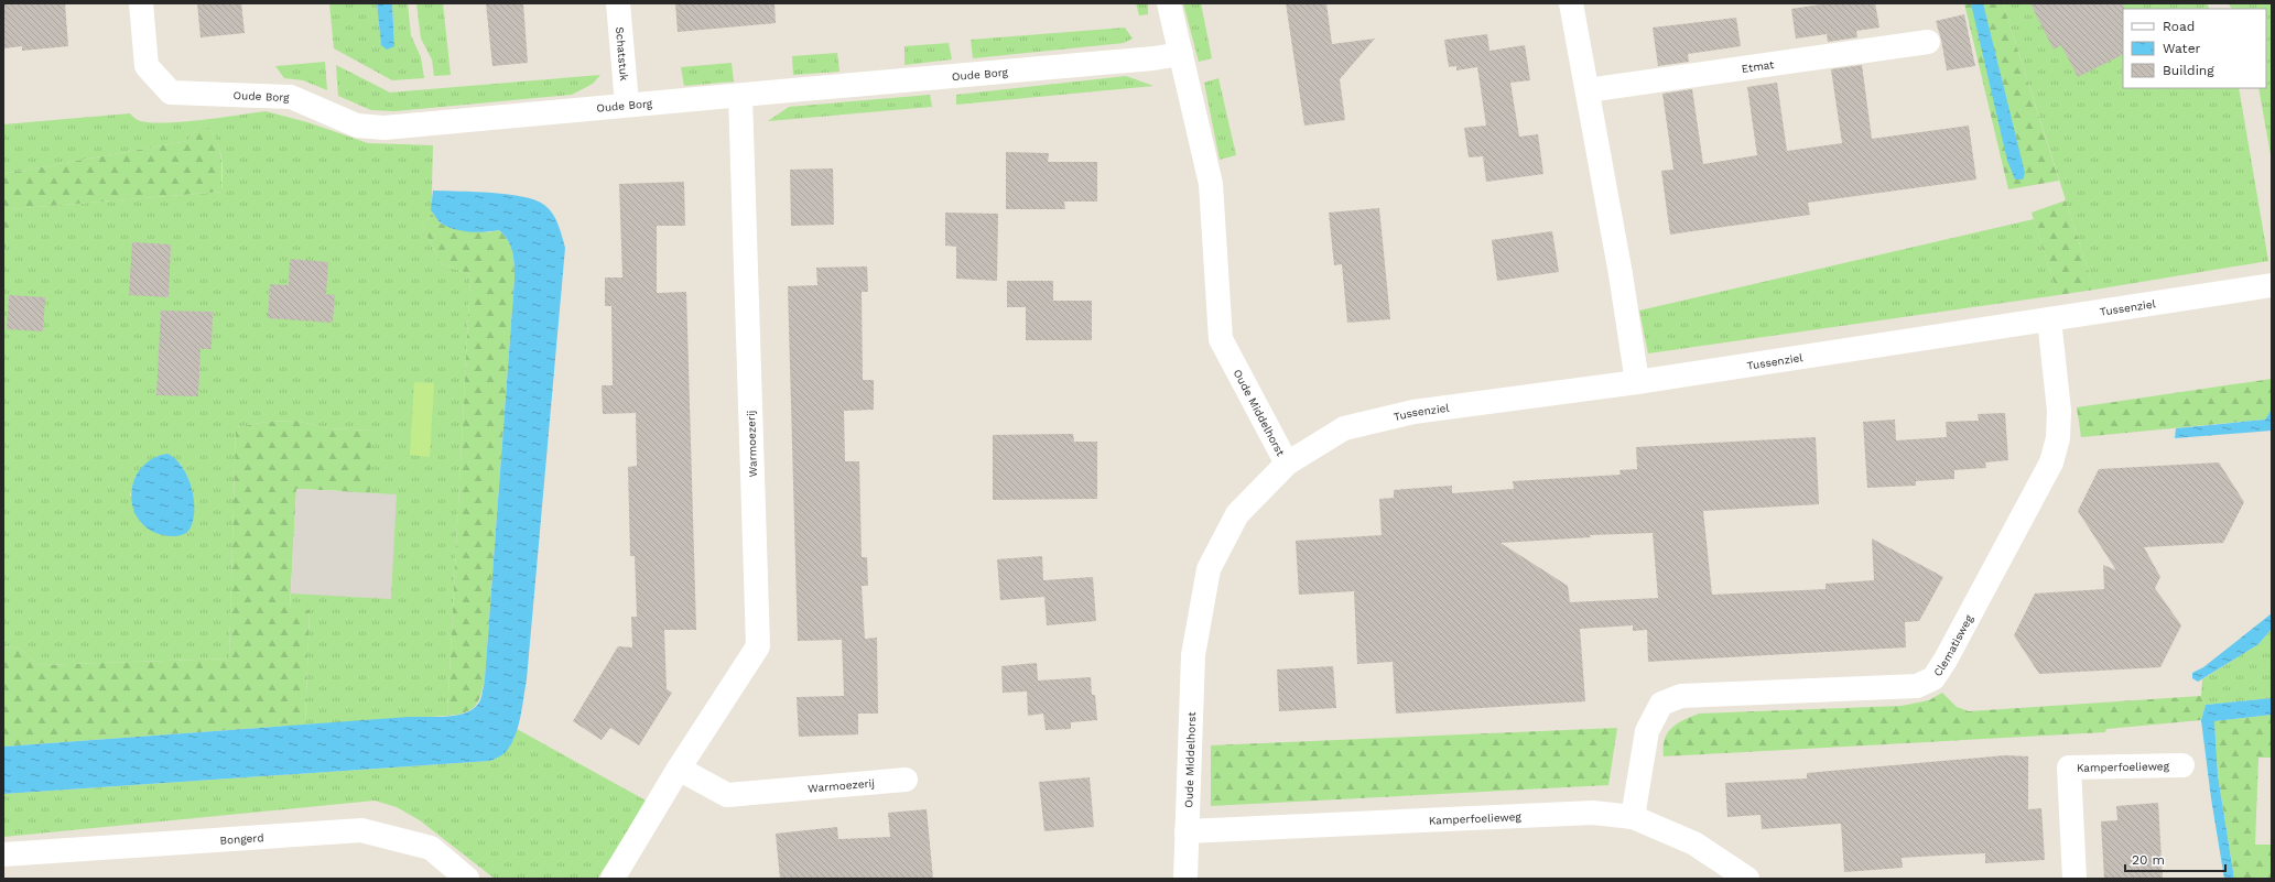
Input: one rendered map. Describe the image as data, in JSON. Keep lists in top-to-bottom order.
{
  "streets": {
    "street": [
      "Schatstuk",
      "Etmat",
      "Oude Borg",
      "Tussenziel",
      "Oude Middelhorst",
      "Warmoezerij",
      "Clematisweg",
      "Kamperfoelieweg",
      "Bongerd"
    ]
  },
  "crossings": [
    ["Schatstuk", "Oude Borg"],
    ["Oude Borg", "Oude Middelhorst"],
    ["Oude Borg", "Warmoezerij"],
    ["Tussenziel", "Oude Middelhorst"],
    ["Tussenziel", "Clematisweg"],
    ["Oude Middelhorst", "Kamperfoelieweg"],
    ["Clematisweg", "Kamperfoelieweg"]
  ],
  "legend": ["Road", "Water", "Building"],
  "scale_bar": "20 m"
}
